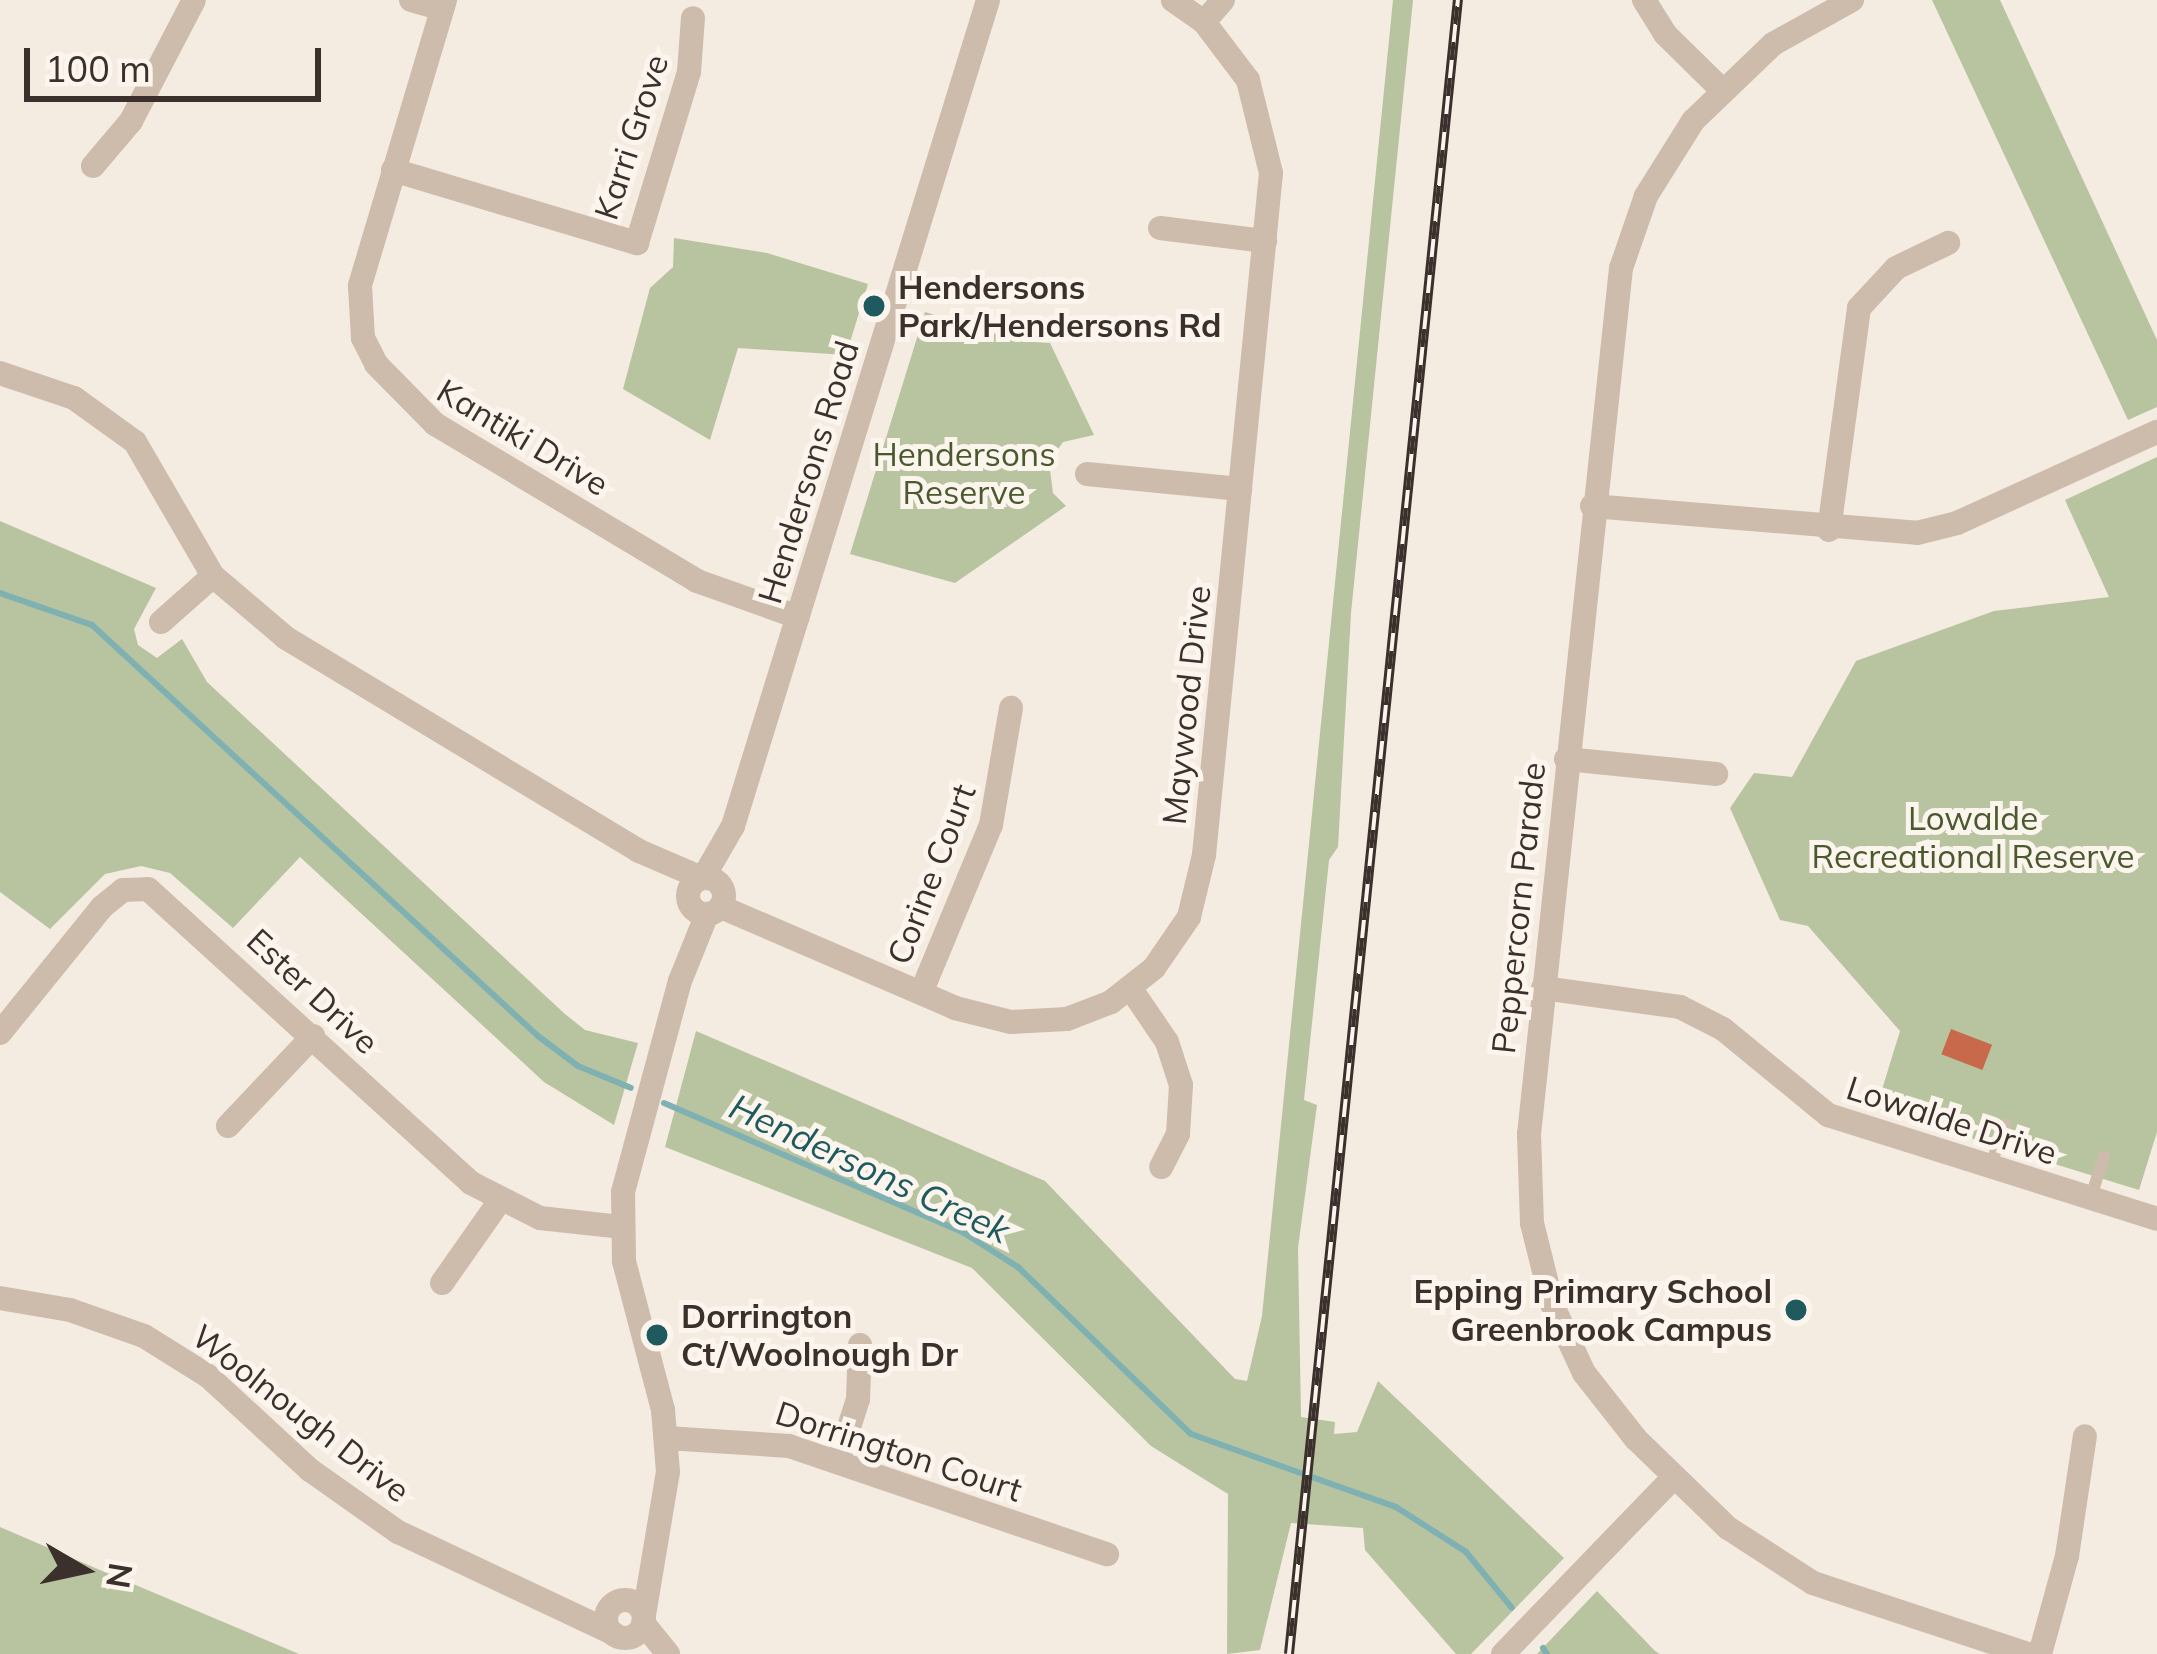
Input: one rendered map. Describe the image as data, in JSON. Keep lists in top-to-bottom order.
{
  "streets": {
    "street": [
      "Karri Grove",
      "Kantiki Drive",
      "Hendersons Road",
      "Maywood Drive",
      "Corine Court",
      "Peppercorn Parade",
      "Ester Drive",
      "Lowalde Drive",
      "Woolnough Drive",
      "Dorrington Court"
    ]
  },
  "crossings": [
    ["Karri Grove", "Kantiki Drive"],
    ["Kantiki Drive", "Hendersons Road"],
    ["Hendersons Road", "Maywood Drive"],
    ["Maywood Drive", "Corine Court"],
    ["Peppercorn Parade", "Lowalde Drive"]
  ],
  "water": ["Hendersons Creek"],
  "parks": ["Hendersons Reserve", "Lowalde Recreational Reserve"],
  "places": ["Hendersons Park/Hendersons Rd", "Epping Primary School Greenbrook Campus", "Dorrington Ct/Woolnough Dr"],
  "scale_bar": "100 m",
  "north": "right"
}
